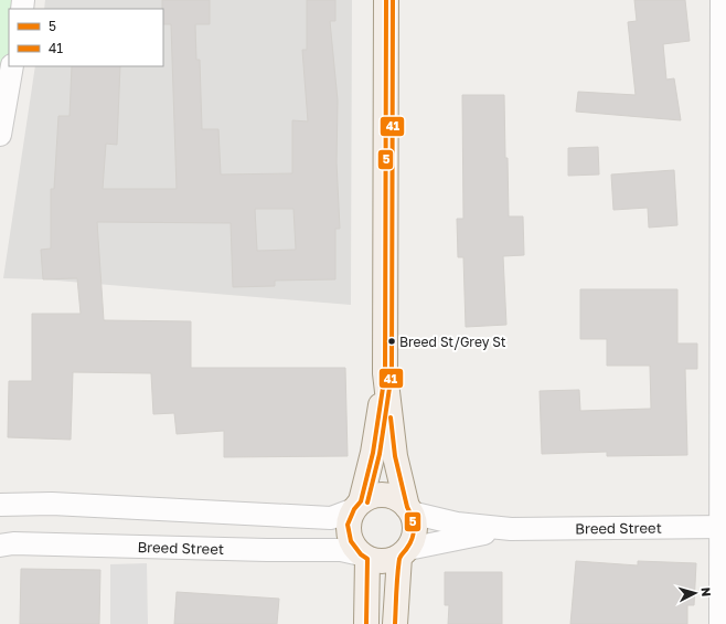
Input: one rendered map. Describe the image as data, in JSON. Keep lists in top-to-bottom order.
{
  "streets": {
    "street": ["Breed Street"]
  },
  "places": ["Breed St/Grey St"],
  "lines": ["transit line 5", "transit line 41"],
  "legend": ["5", "41"],
  "north": "right"
}
